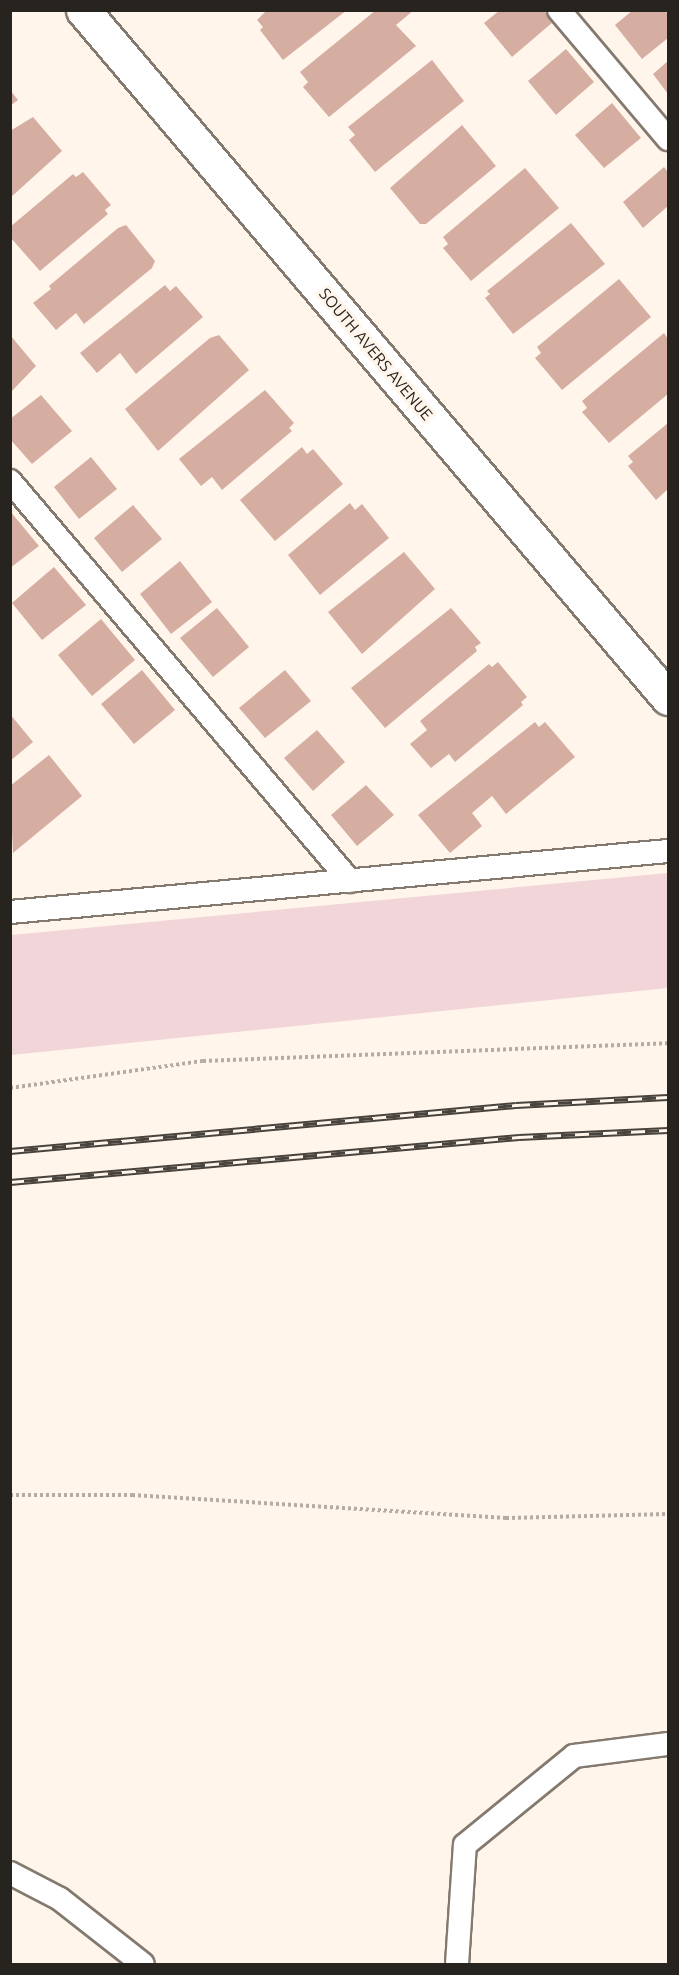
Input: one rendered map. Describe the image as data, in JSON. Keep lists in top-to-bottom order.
{
  "streets": {
    "street": ["SOUTH AVERS AVENUE"]
  }
}
